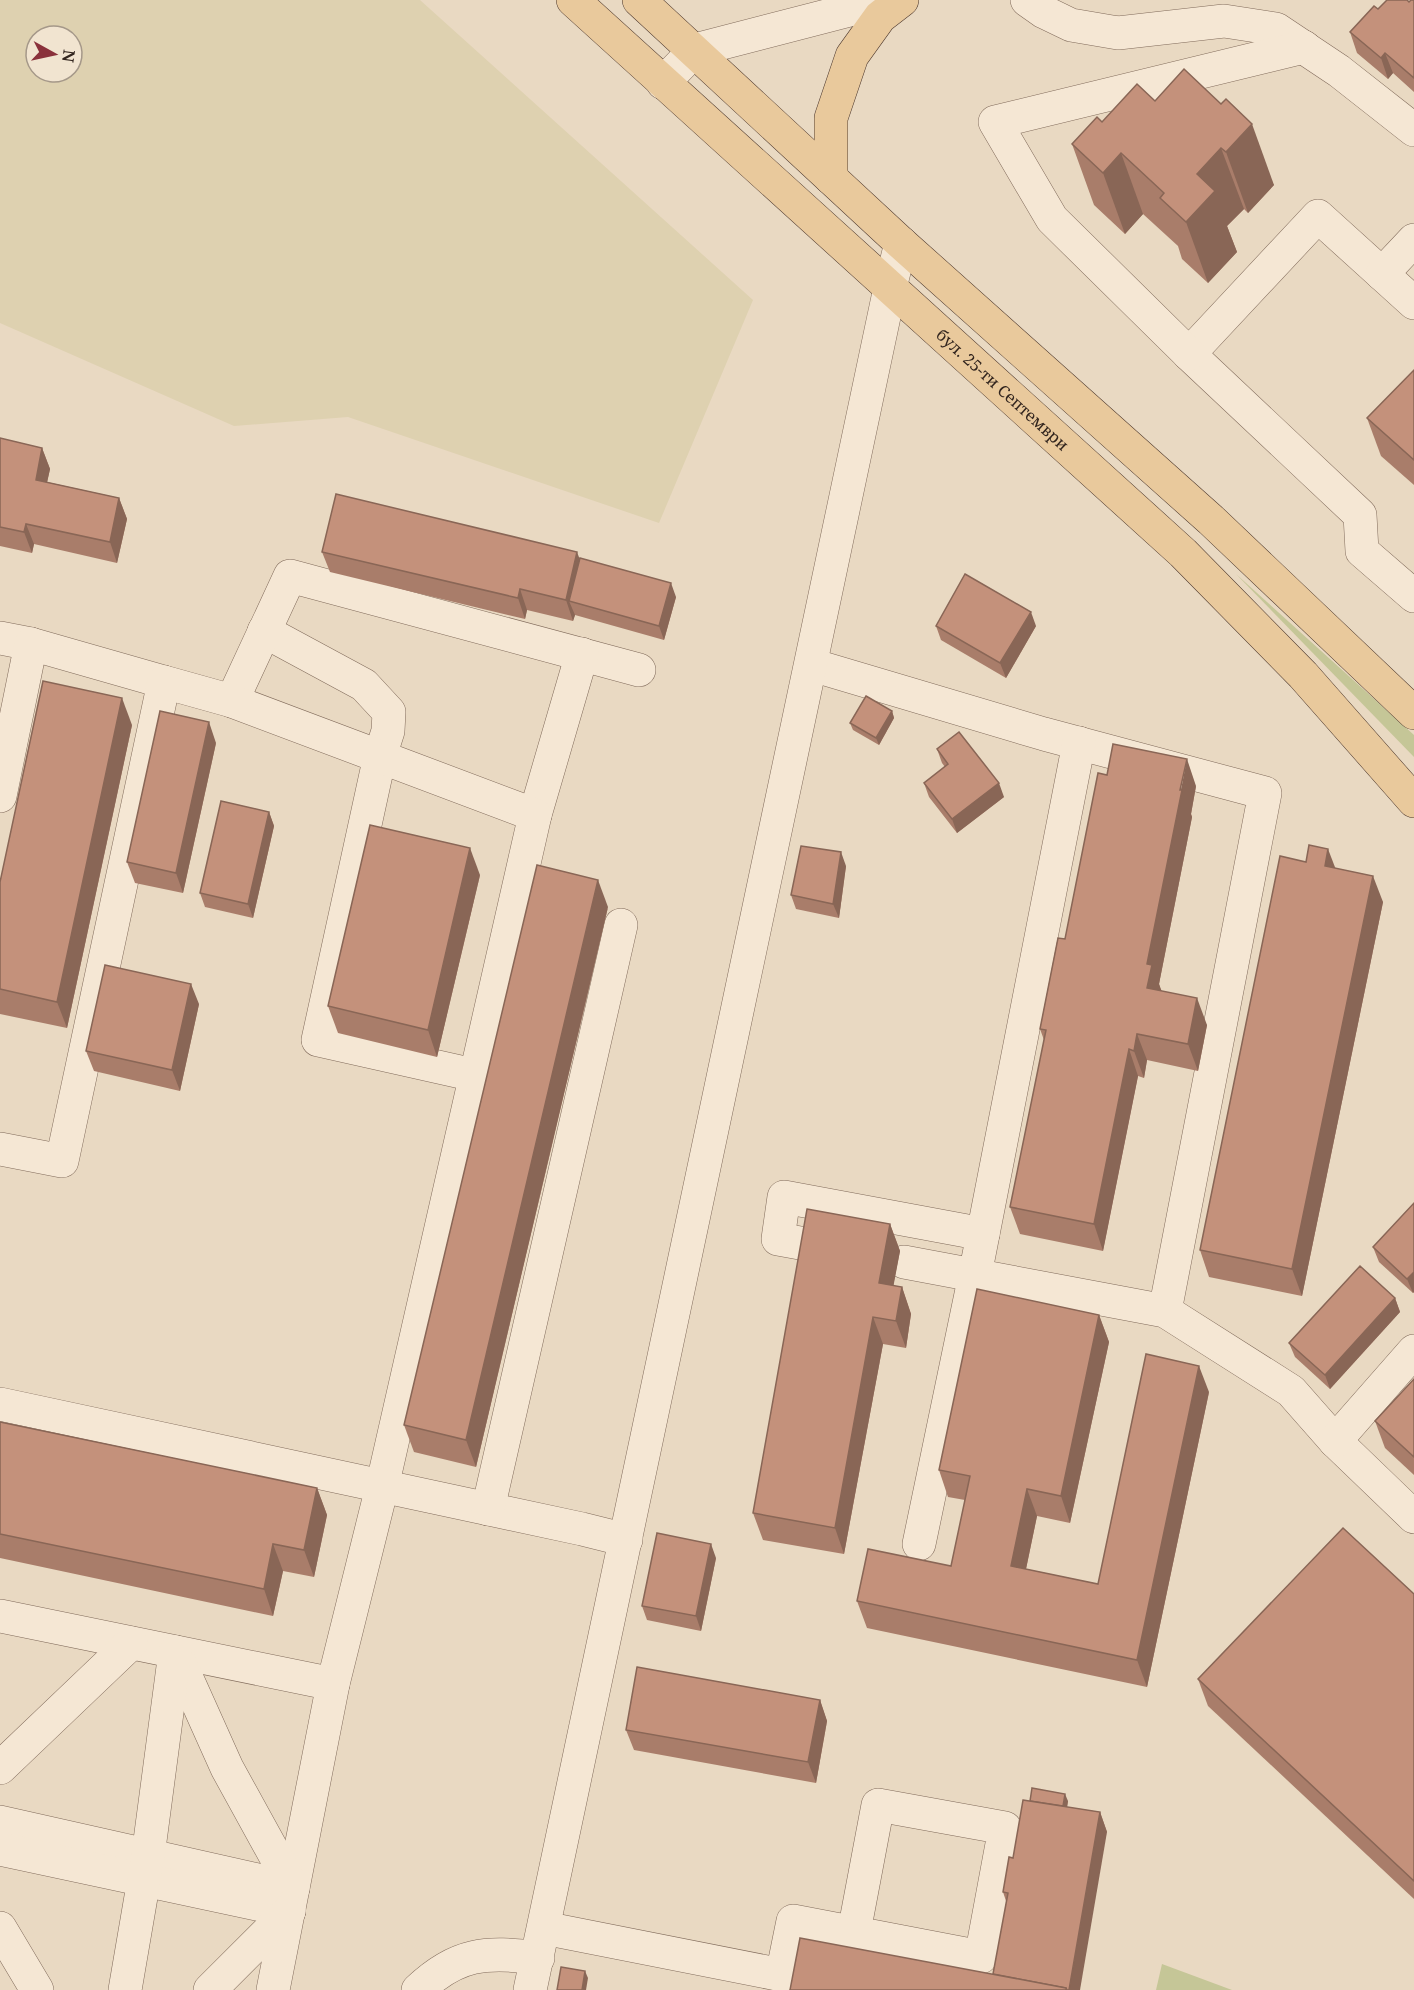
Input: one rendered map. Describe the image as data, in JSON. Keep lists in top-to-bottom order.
{
  "streets": {
    "main road": ["бул. 25-ти Септември"]
  },
  "north": "right"
}
